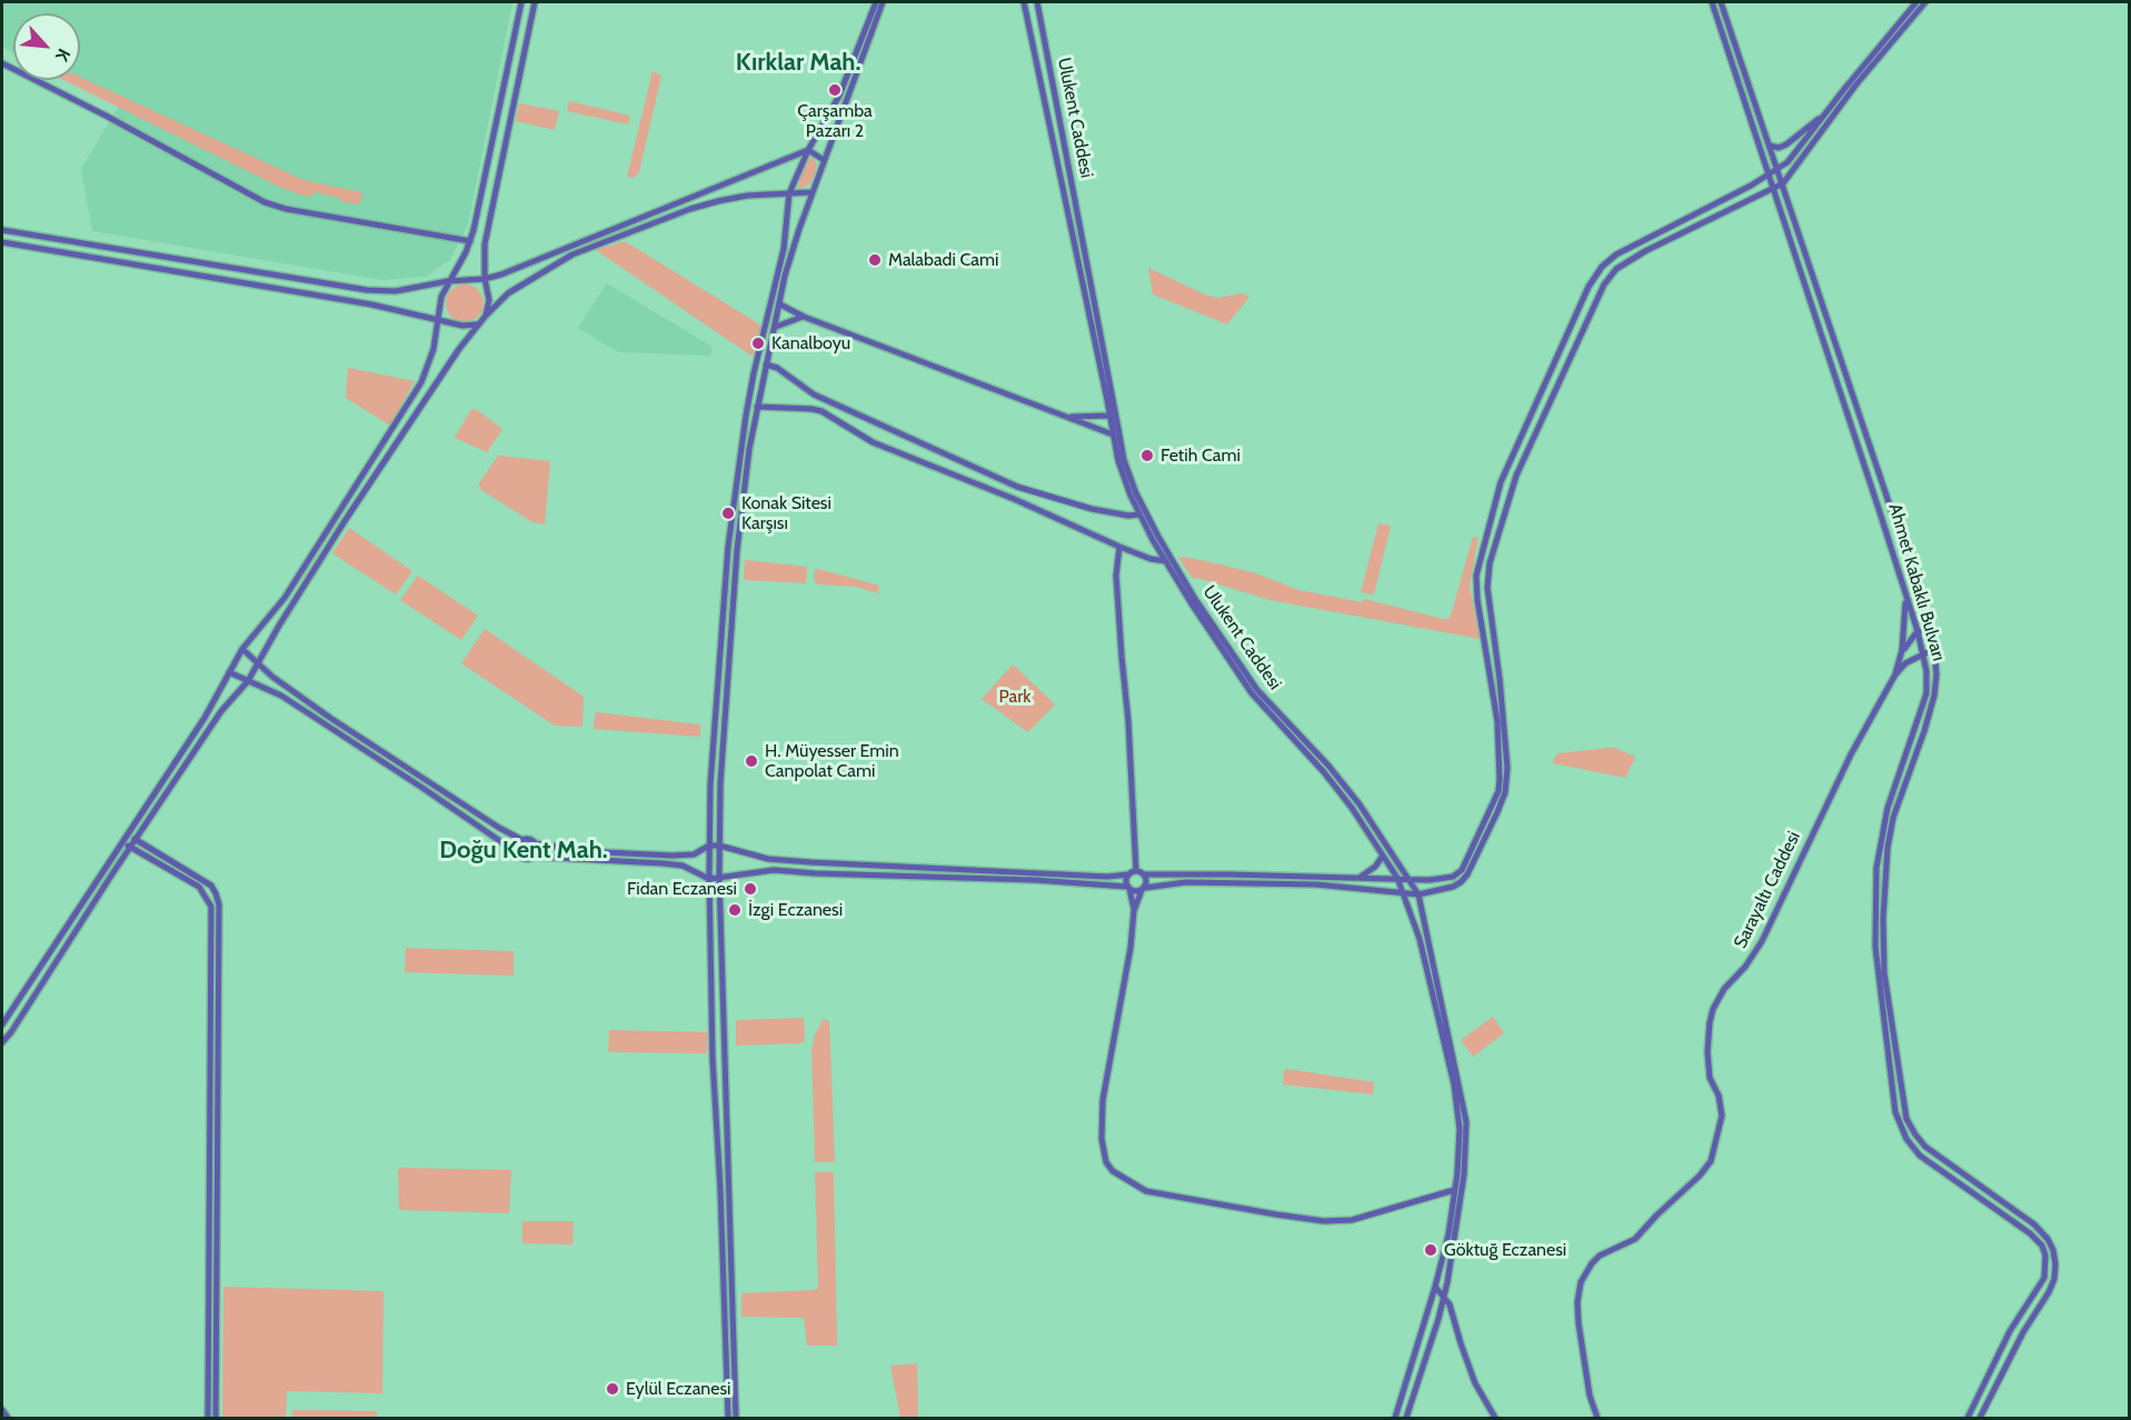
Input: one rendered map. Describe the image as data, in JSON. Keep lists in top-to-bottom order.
{
  "streets": {
    "street": ["Ulukent Caddesi", "Ahmet Kabaklı Bulvarı", "Sarayaltı Caddesi"]
  },
  "districts": ["Kırklar Mah.", "Doğu Kent Mah."],
  "parks": ["Park"],
  "places": [
    "Çarşamba Pazarı 2",
    "Malabadi Cami",
    "Kanalboyu",
    "Fetih Cami",
    "Konak Sitesi Karşısı",
    "H. Müyesser Emin Canpolat Cami",
    "Fidan Eczanesi",
    "İzgi Eczanesi",
    "Göktuğ Eczanesi",
    "Eylül Eczanesi"
  ],
  "north": "bottom right"
}
